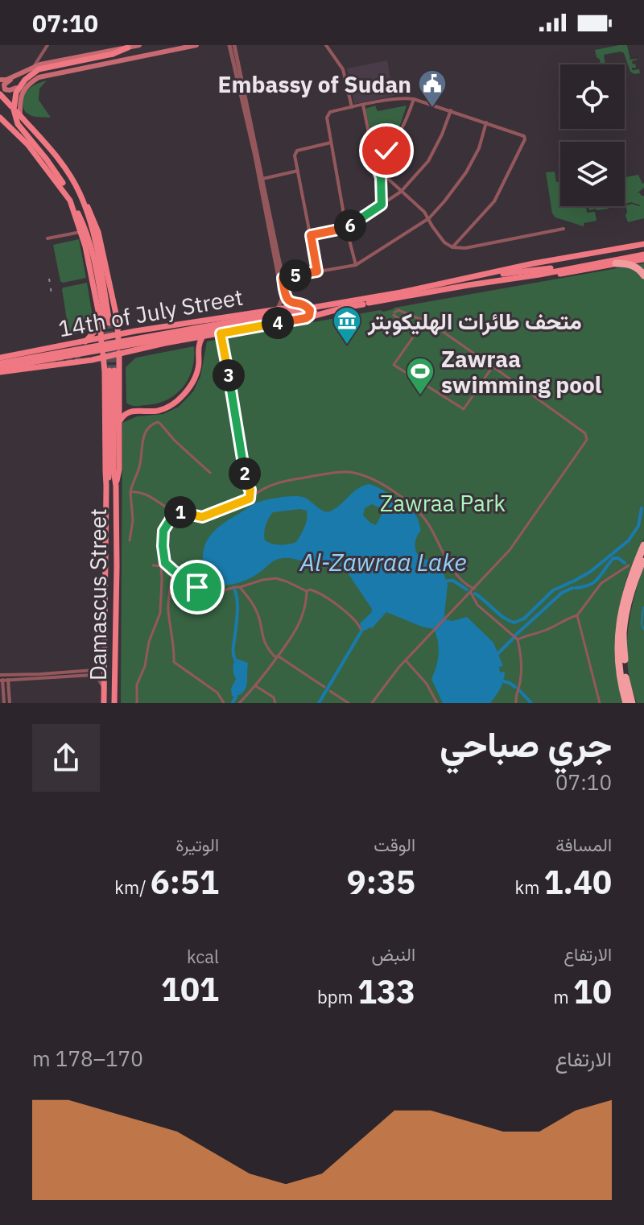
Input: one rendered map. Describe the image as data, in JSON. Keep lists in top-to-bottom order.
{
  "streets": {
    "main road": ["14th of July Street", "Damascus Street"]
  },
  "crossings": [
    ["14th of July Street", "Damascus Street"]
  ],
  "water": ["Al-Zawraa Lake"],
  "parks": ["Zawraa Park"],
  "places": {
    "public building": ["Embassy of Sudan"],
    "museum": ["متحف طائرات الهليكوبتر"],
    "sports": ["Zawraa swimming pool"]
  },
  "page": {
    "status": "07:10",
    "pins": [
      "6",
      "5",
      "4",
      "3",
      "2",
      "1"
    ],
    "heading": ["جري صباحي", "07:10"],
    "stats": [
      ["المسافة", "1.40 km"],
      ["الوقت", "9:35"],
      ["الوتيرة", "6:51 /km"],
      ["الارتفاع", "10 m"],
      ["النبض", "133 bpm"],
      ["kcal", "101"]
    ],
    "chart": ["الارتفاع", "170–178 m"]
  }
}
